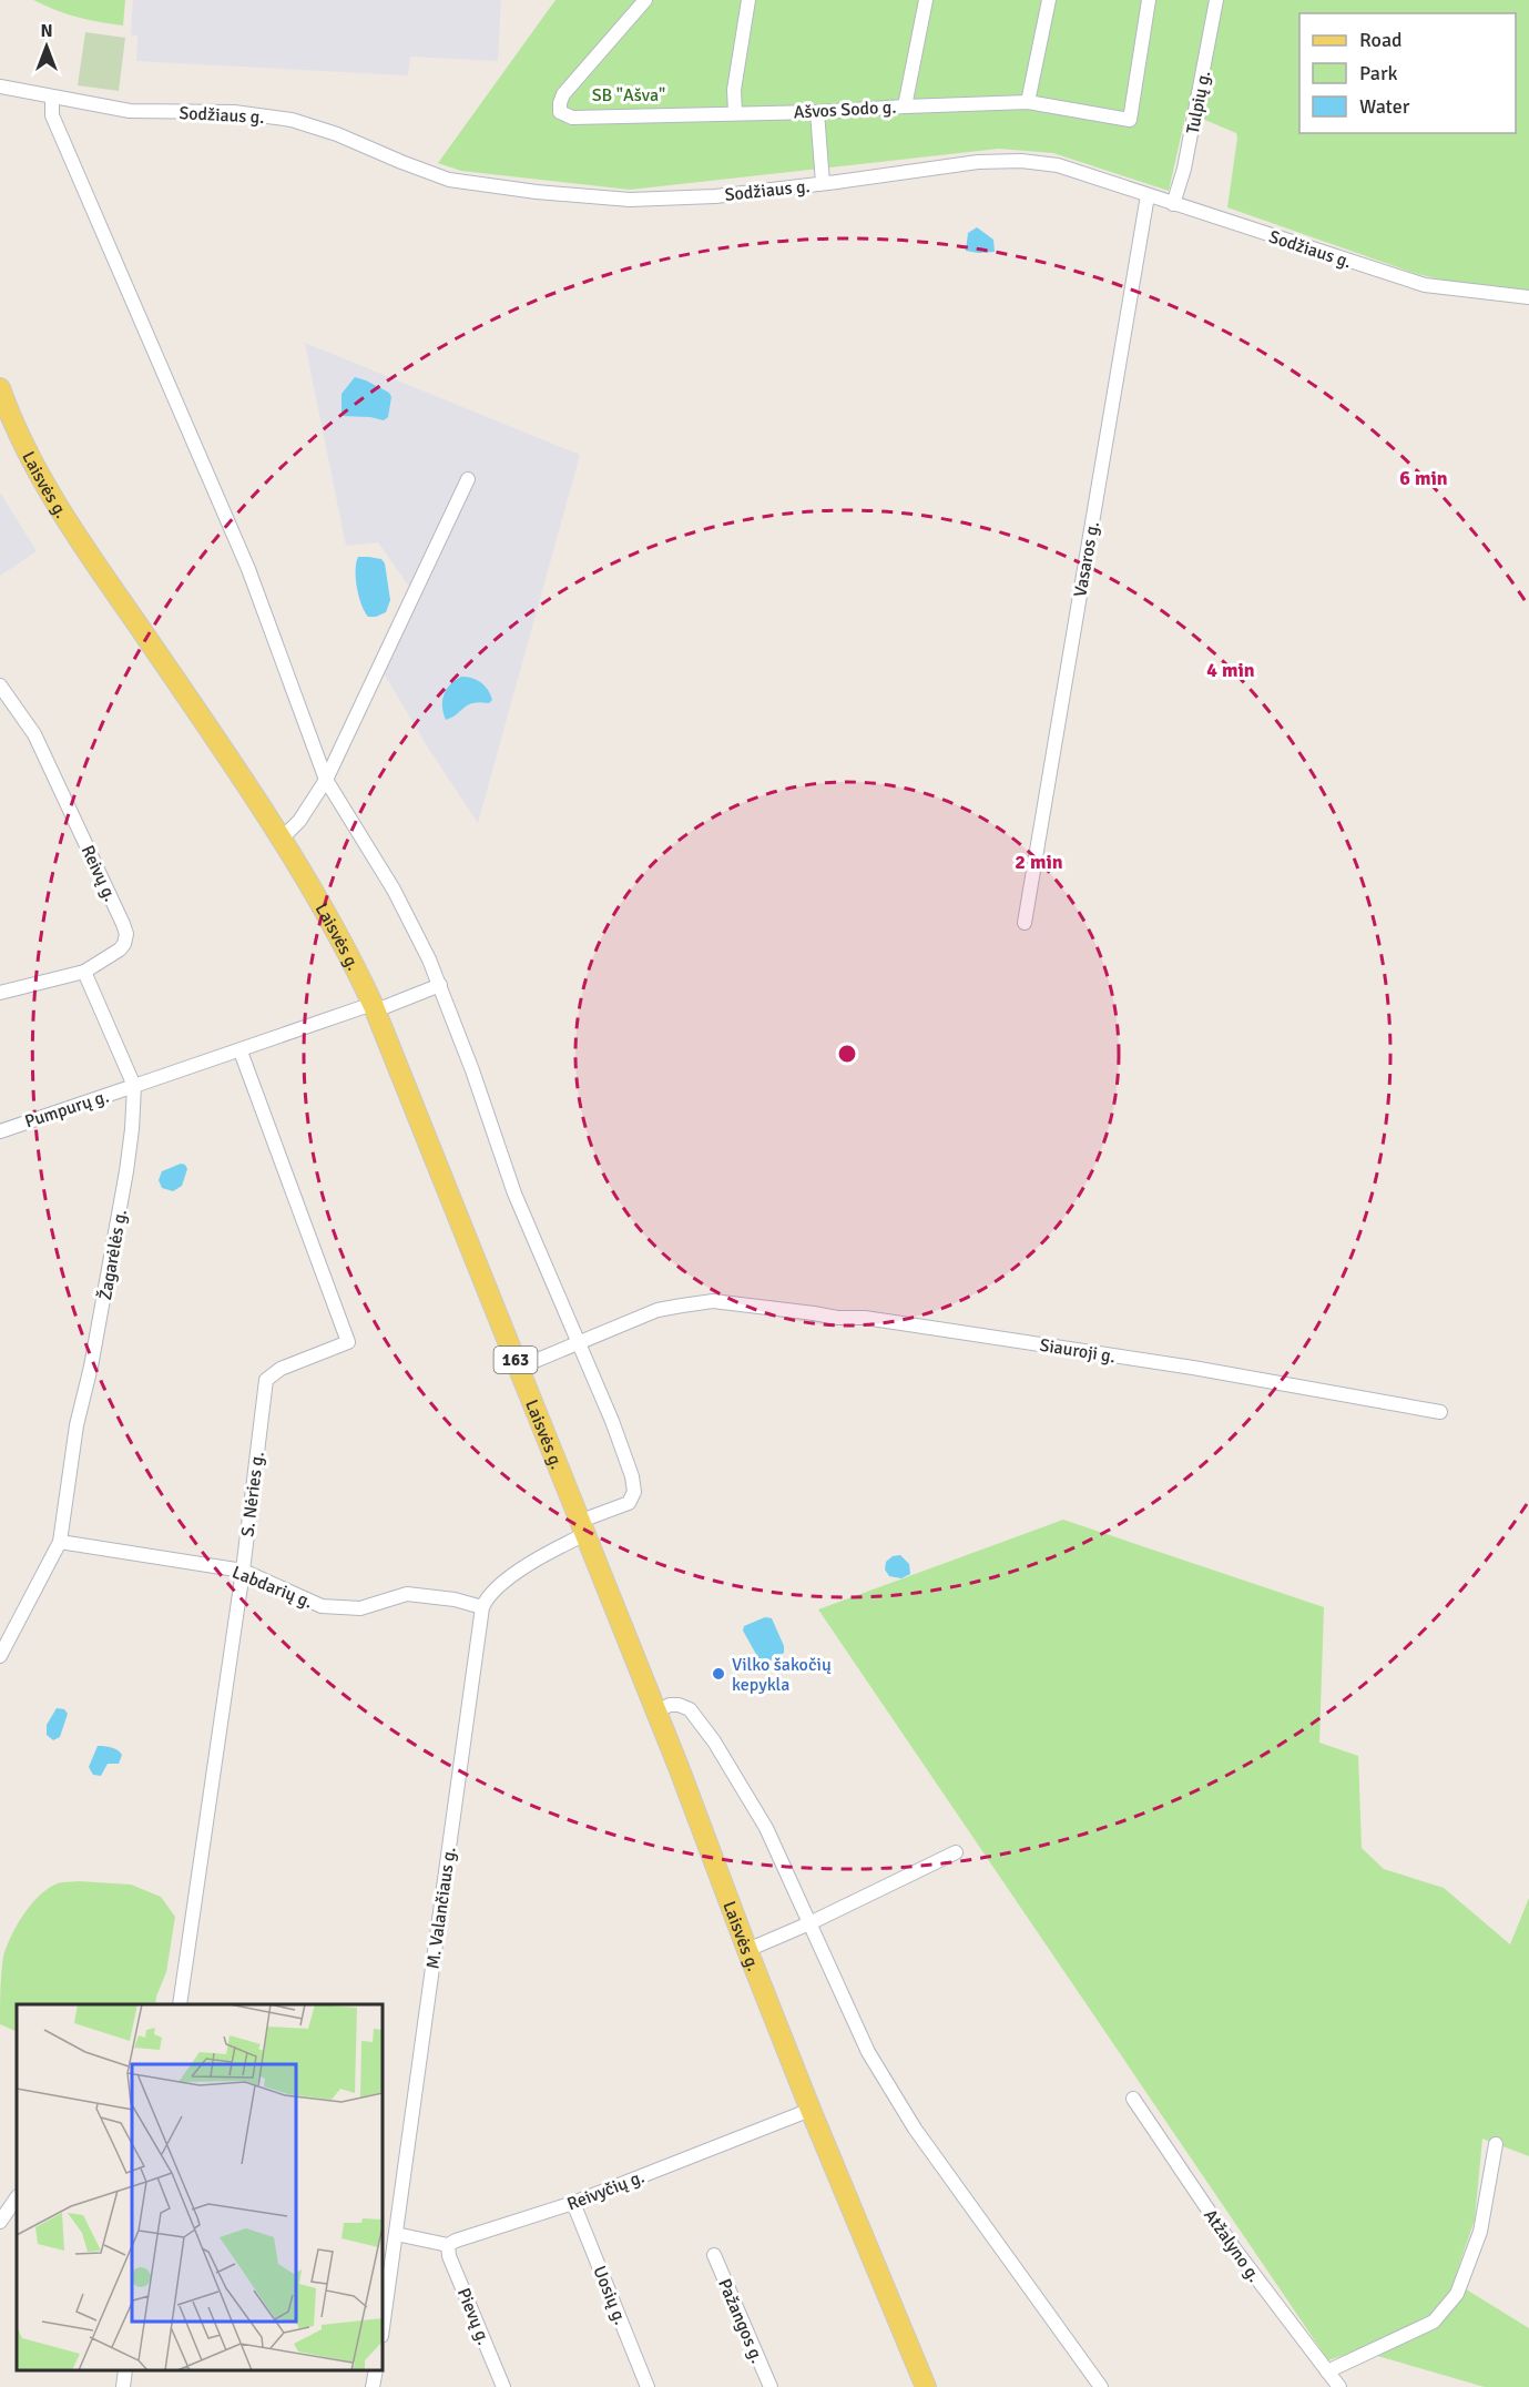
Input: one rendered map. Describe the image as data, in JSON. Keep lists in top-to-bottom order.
{
  "streets": {
    "main road": ["Laisvės g.", "163"],
    "street": [
      "Tulpių g.",
      "Ašvos Sodo g.",
      "Sodžiaus g.",
      "Vasaros g.",
      "Reivų g.",
      "Pumpurų g.",
      "Žagarėlės g.",
      "Siauroji g.",
      "S. Nėries g.",
      "Labdarių g.",
      "M. Valančiaus g.",
      "Reivyčių g.",
      "Atžalyno g.",
      "Uosių g.",
      "Pievų g.",
      "Pažangos g."
    ]
  },
  "crossings": [
    ["Tulpių g.", "Sodžiaus g."],
    ["Sodžiaus g.", "Vasaros g."],
    ["Laisvės g.", "Siauroji g."],
    ["Laisvės g.", "Reivyčių g."],
    ["Pumpurų g.", "Žagarėlės g."],
    ["Žagarėlės g.", "Labdarių g."],
    ["S. Nėries g.", "Labdarių g."],
    ["Labdarių g.", "M. Valančiaus g."],
    ["Reivyčių g.", "Uosių g."],
    ["Reivyčių g.", "Pievų g."]
  ],
  "parks": ["SB \"Ašva\""],
  "places": ["Vilko šakočių kepykla"],
  "legend": ["Road", "Park", "Water"],
  "north": "top",
  "rings": ["6 min", "4 min", "2 min"]
}
